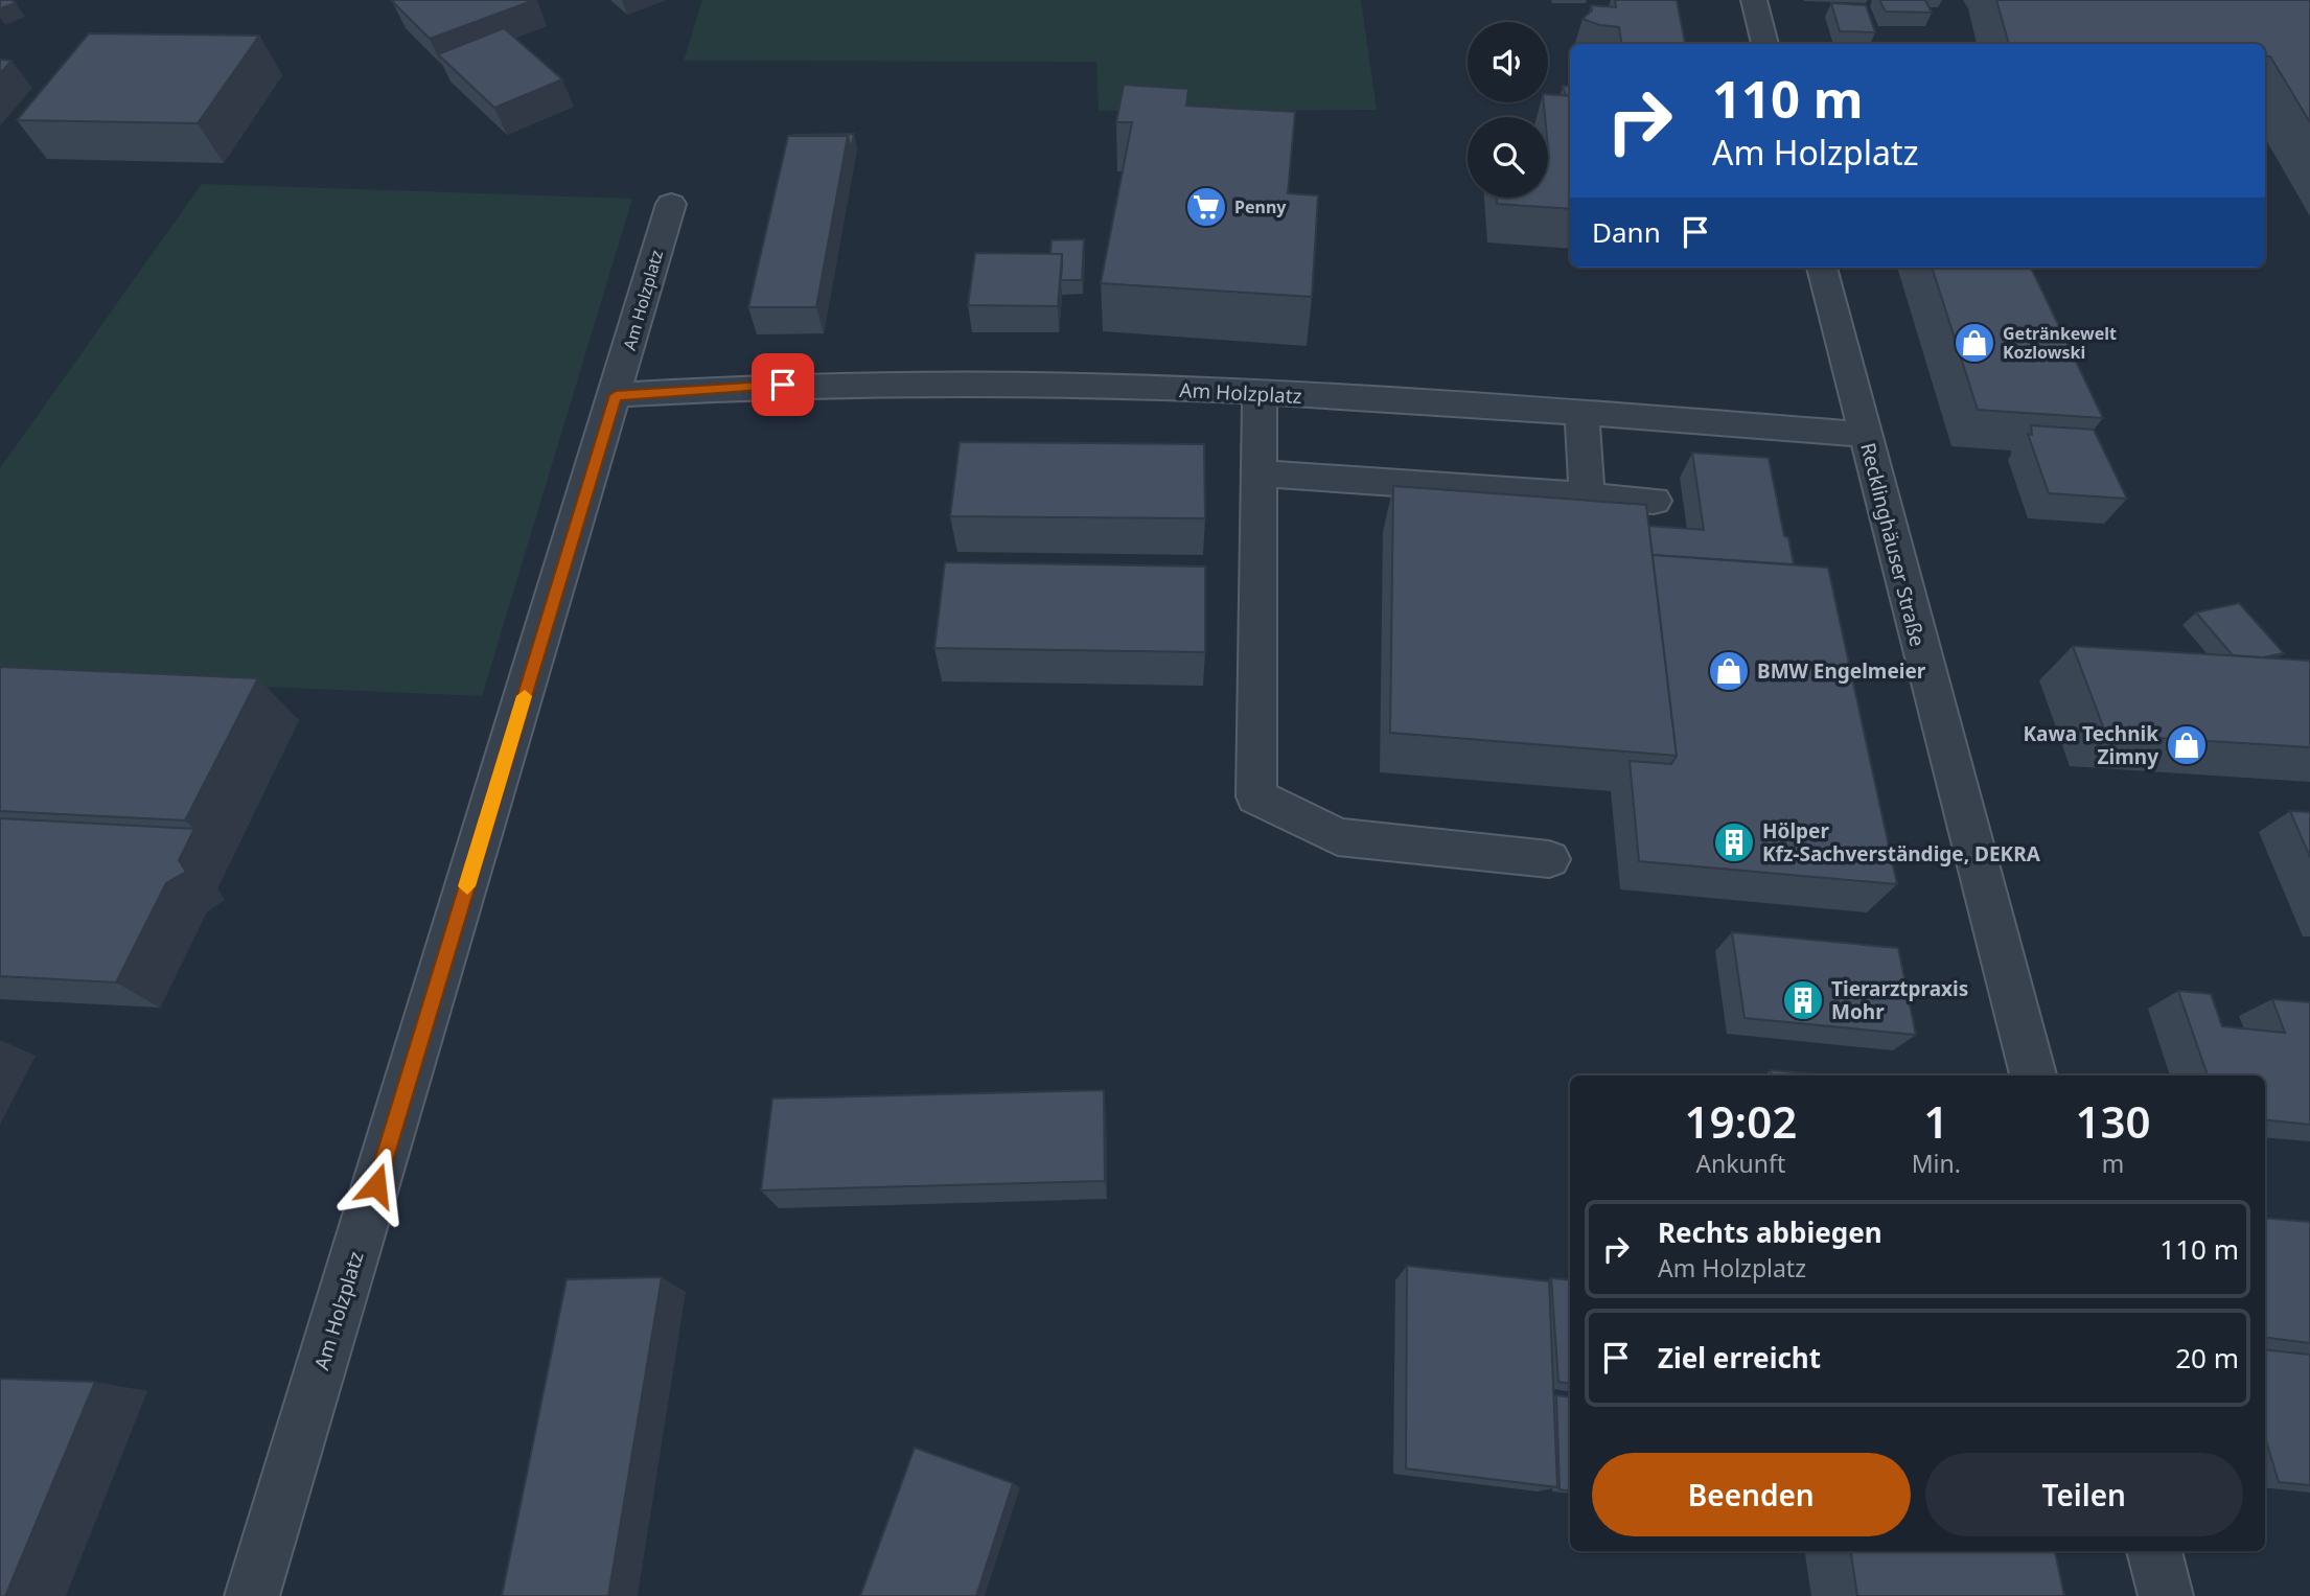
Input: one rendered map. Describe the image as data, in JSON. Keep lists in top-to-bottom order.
{
  "streets": {
    "street": ["Am Holzplatz", "Recklinghäuser Straße"]
  },
  "crossings": [
    ["Am Holzplatz", "Recklinghäuser Straße"]
  ],
  "places": {
    "supermarket": ["Penny"],
    "shop": ["Getränkewelt Kozlowski", "BMW Engelmeier", "Kawa Technik Zimny"],
    "building": ["Hölper Kfz-Sachverständige, DEKRA", "Tierarztpraxis Mohr"]
  },
  "page": {
    "turn": ["110 m", "Am Holzplatz"],
    "then": "Dann",
    "eta": [
      "19:02",
      "Ankunft",
      "1",
      "Min.",
      "130",
      "m"
    ],
    "list": [
      {
        "name": "Rechts abbiegen",
        "note": "Am Holzplatz",
        "value": "110 m"
      },
      {
        "name": "Ziel erreicht",
        "value": "20 m"
      }
    ],
    "buttons": ["Beenden", "Teilen"]
  }
}
